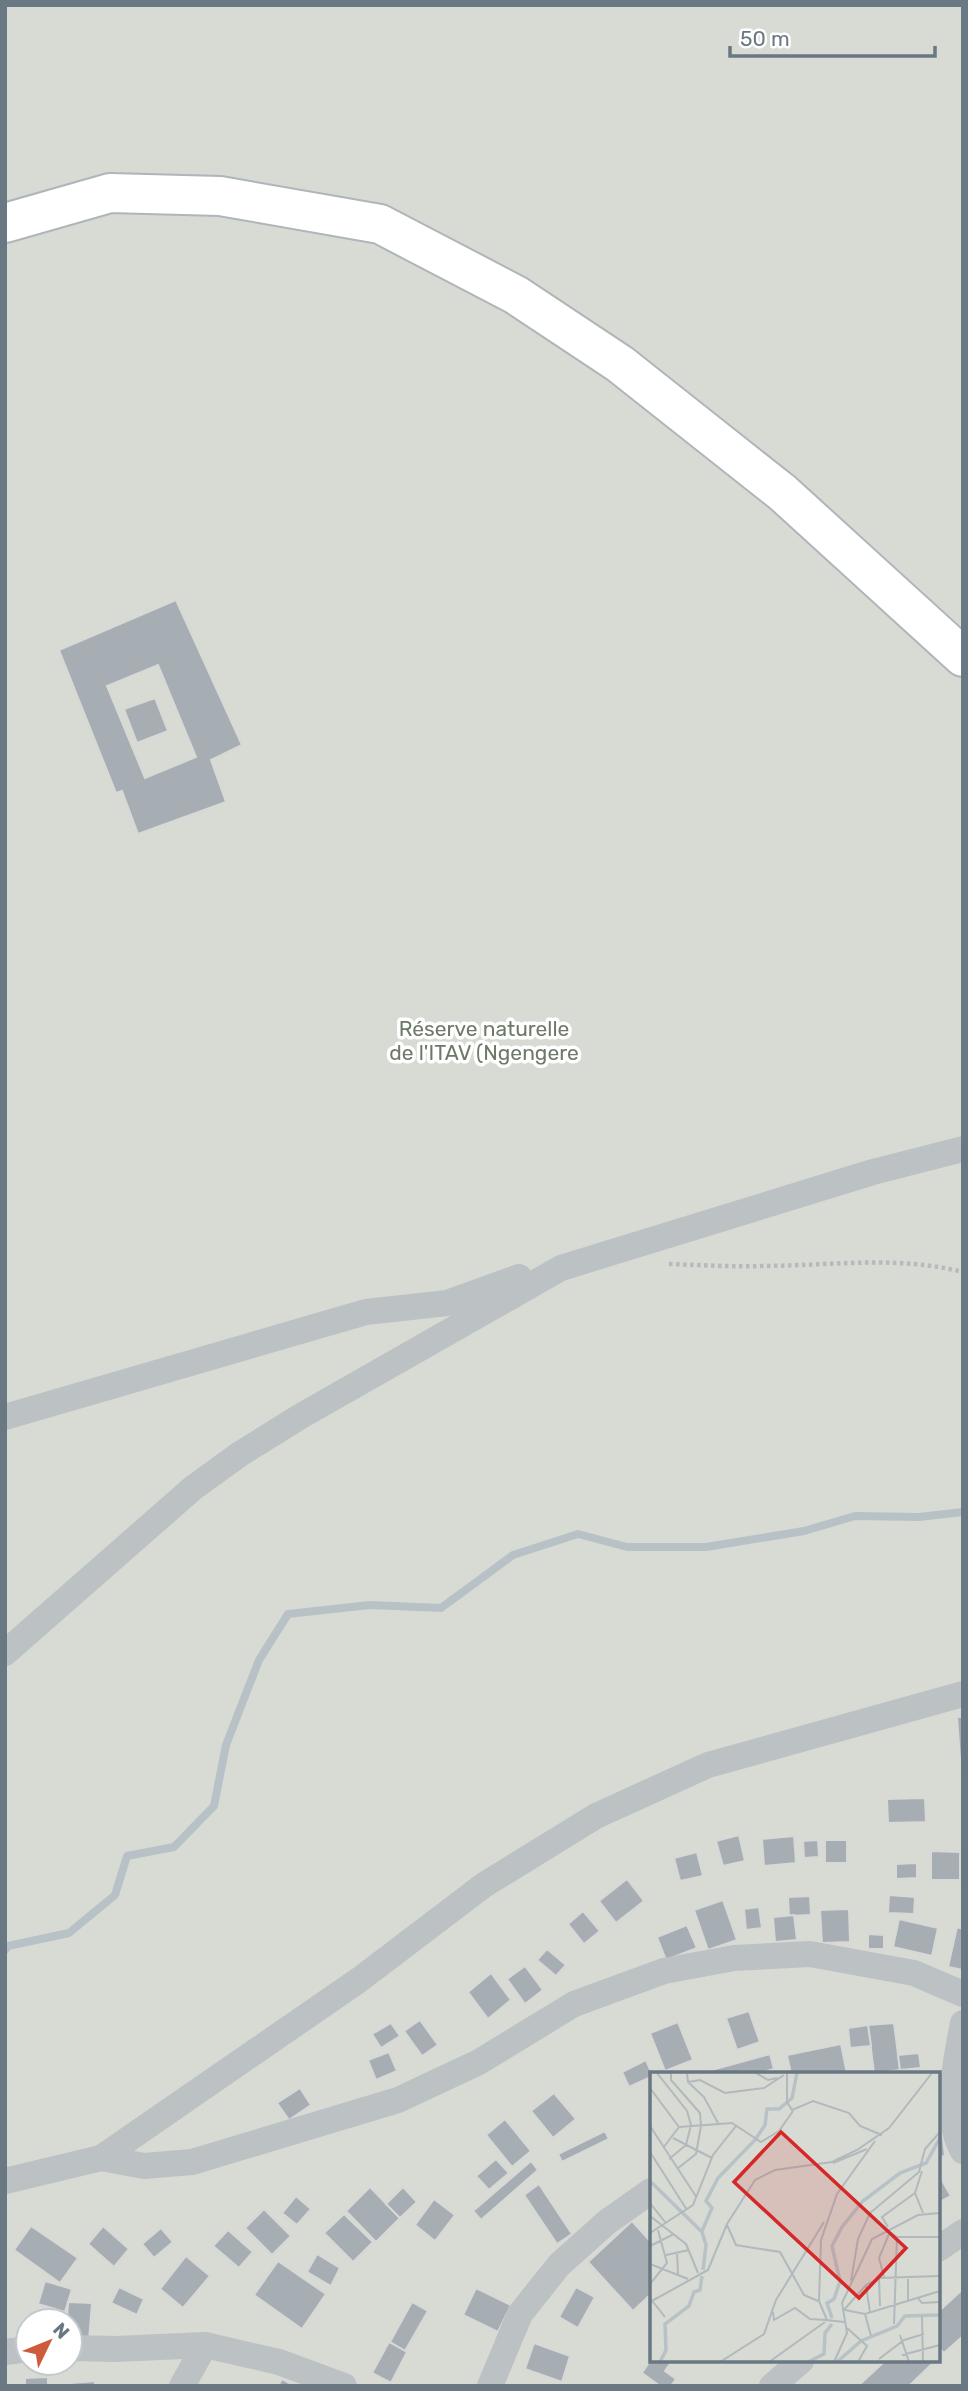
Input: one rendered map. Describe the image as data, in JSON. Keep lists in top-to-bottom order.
{
  "parks": ["Réserve naturelle de l'ITAV (Ngengere"],
  "scale_bar": "50 m",
  "north": "top right"
}
